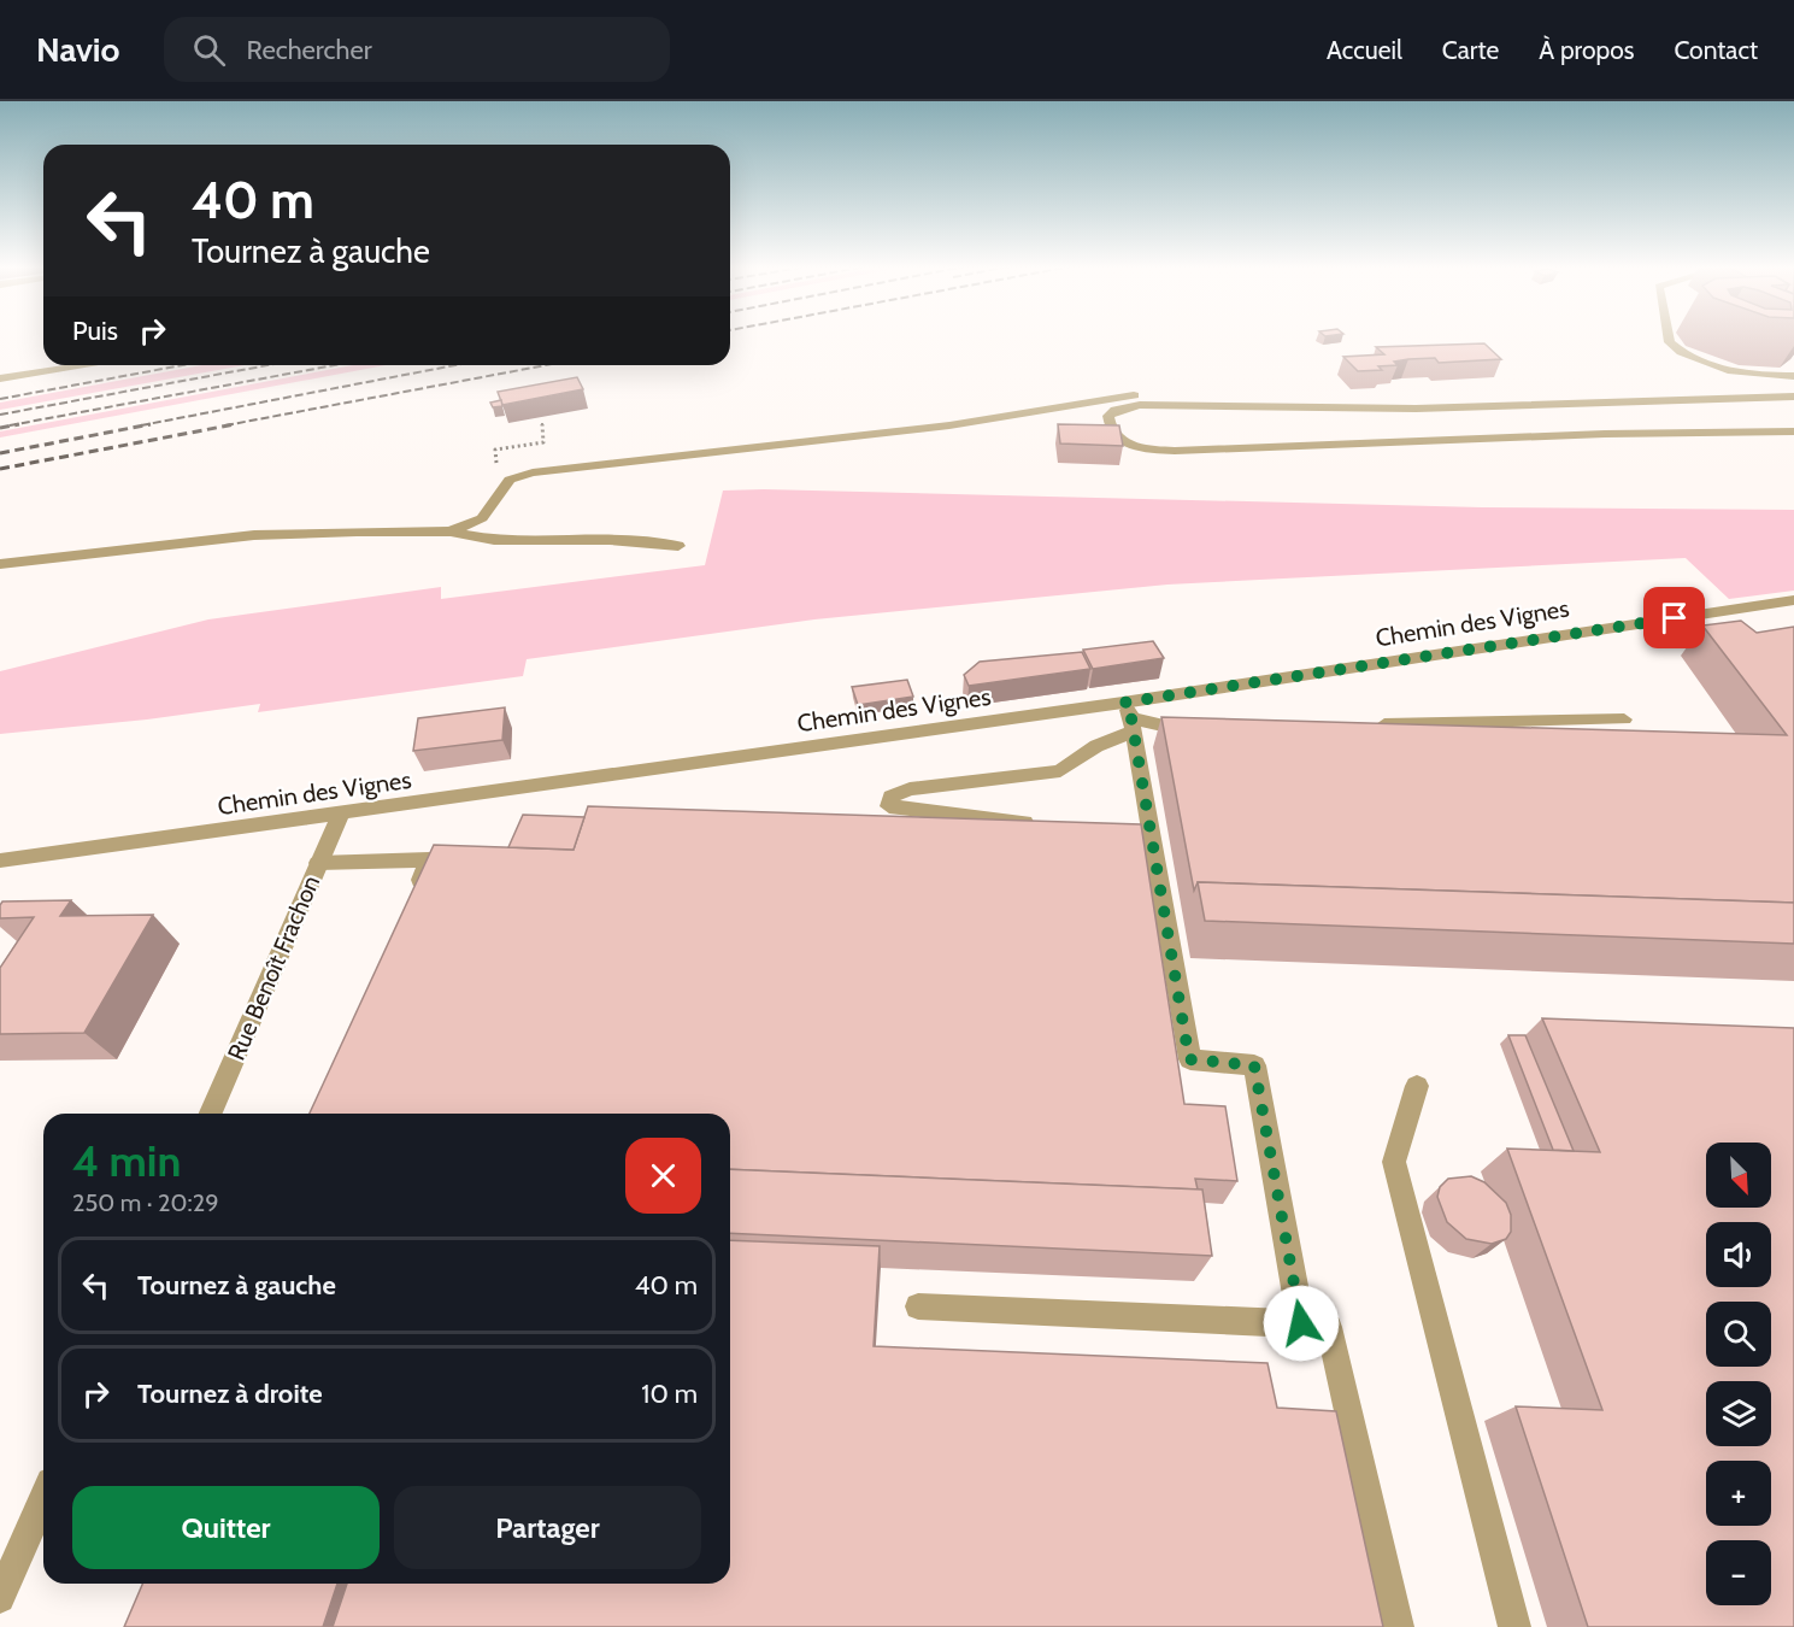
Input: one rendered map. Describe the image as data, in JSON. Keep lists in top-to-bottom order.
{
  "streets": {
    "street": ["Chemin des Vignes", "Rue Benoît Frachon"]
  },
  "crossings": [
    ["Chemin des Vignes", "Rue Benoît Frachon"]
  ],
  "north": "bottom right",
  "page": {
    "header": "Navio",
    "search": "Rechercher",
    "nav": [
      "Accueil",
      "Carte",
      "À propos",
      "Contact"
    ],
    "turn": ["40 m", "Tournez à gauche"],
    "then": "Puis",
    "heading": ["4 min", "250 m · 20:29"],
    "map_buttons": ["+", "−"],
    "list": [
      {
        "name": "Tournez à gauche",
        "value": "40 m"
      },
      {
        "name": "Tournez à droite",
        "value": "10 m"
      }
    ],
    "buttons": ["Quitter", "Partager"]
  }
}
